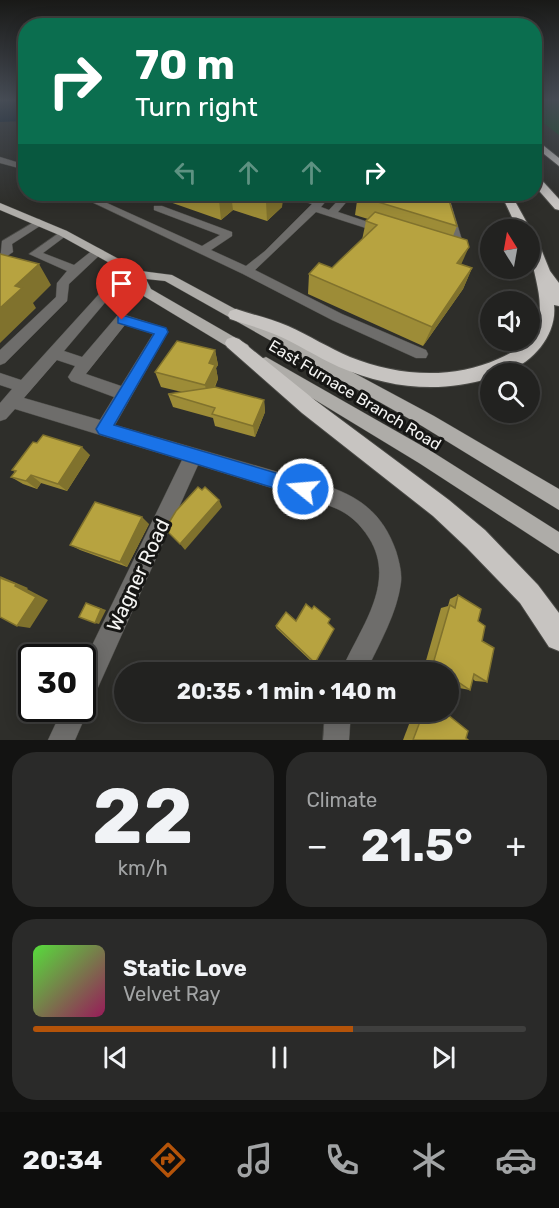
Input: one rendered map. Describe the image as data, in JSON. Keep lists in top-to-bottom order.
{
  "streets": {
    "main road": ["East Furnace Branch Road"],
    "street": ["Wagner Road"]
  },
  "north": "top",
  "page": {
    "turn": ["70 m", "Turn right"],
    "limit": "30",
    "trip": "20:35 · 1 min · 140 m",
    "tile": [
      ["22", "km/h"],
      "Climate"
    ],
    "heat": ["−", "21.5°", "+"],
    "song": ["Static Love", "Velvet Ray"],
    "tabs": "20:34"
  }
}
